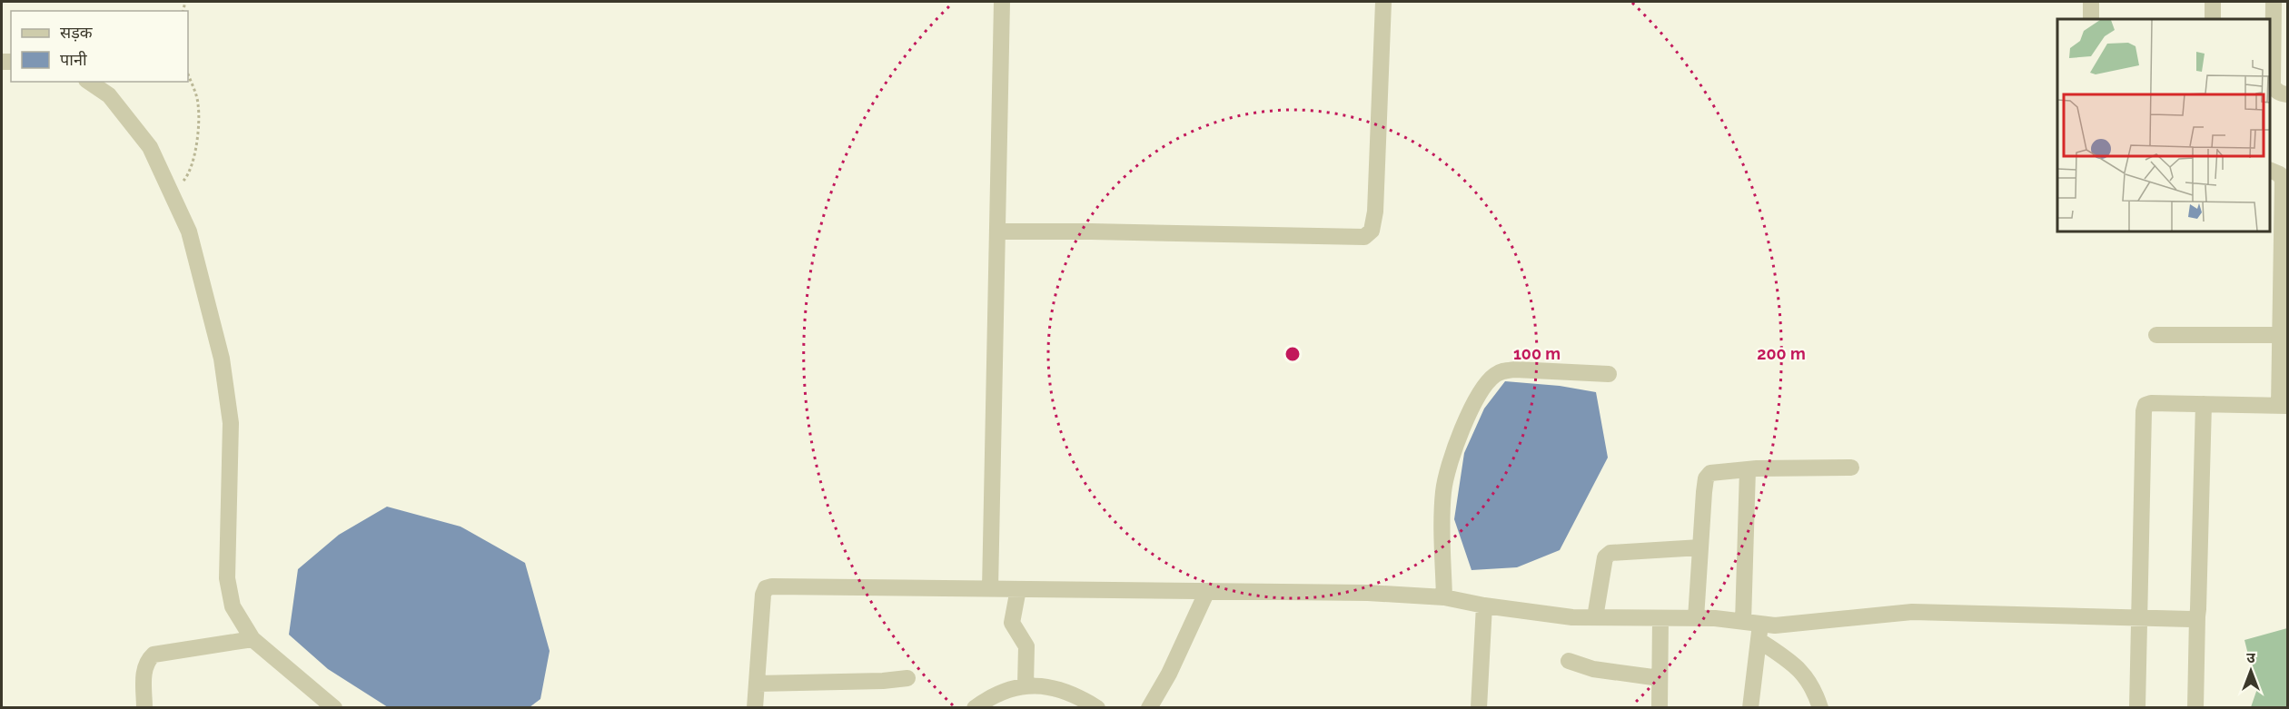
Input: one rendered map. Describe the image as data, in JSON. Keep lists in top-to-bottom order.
{
  "legend": ["सड़क", "पानी"],
  "north": "top",
  "rings": ["100 m", "200 m"]
}
